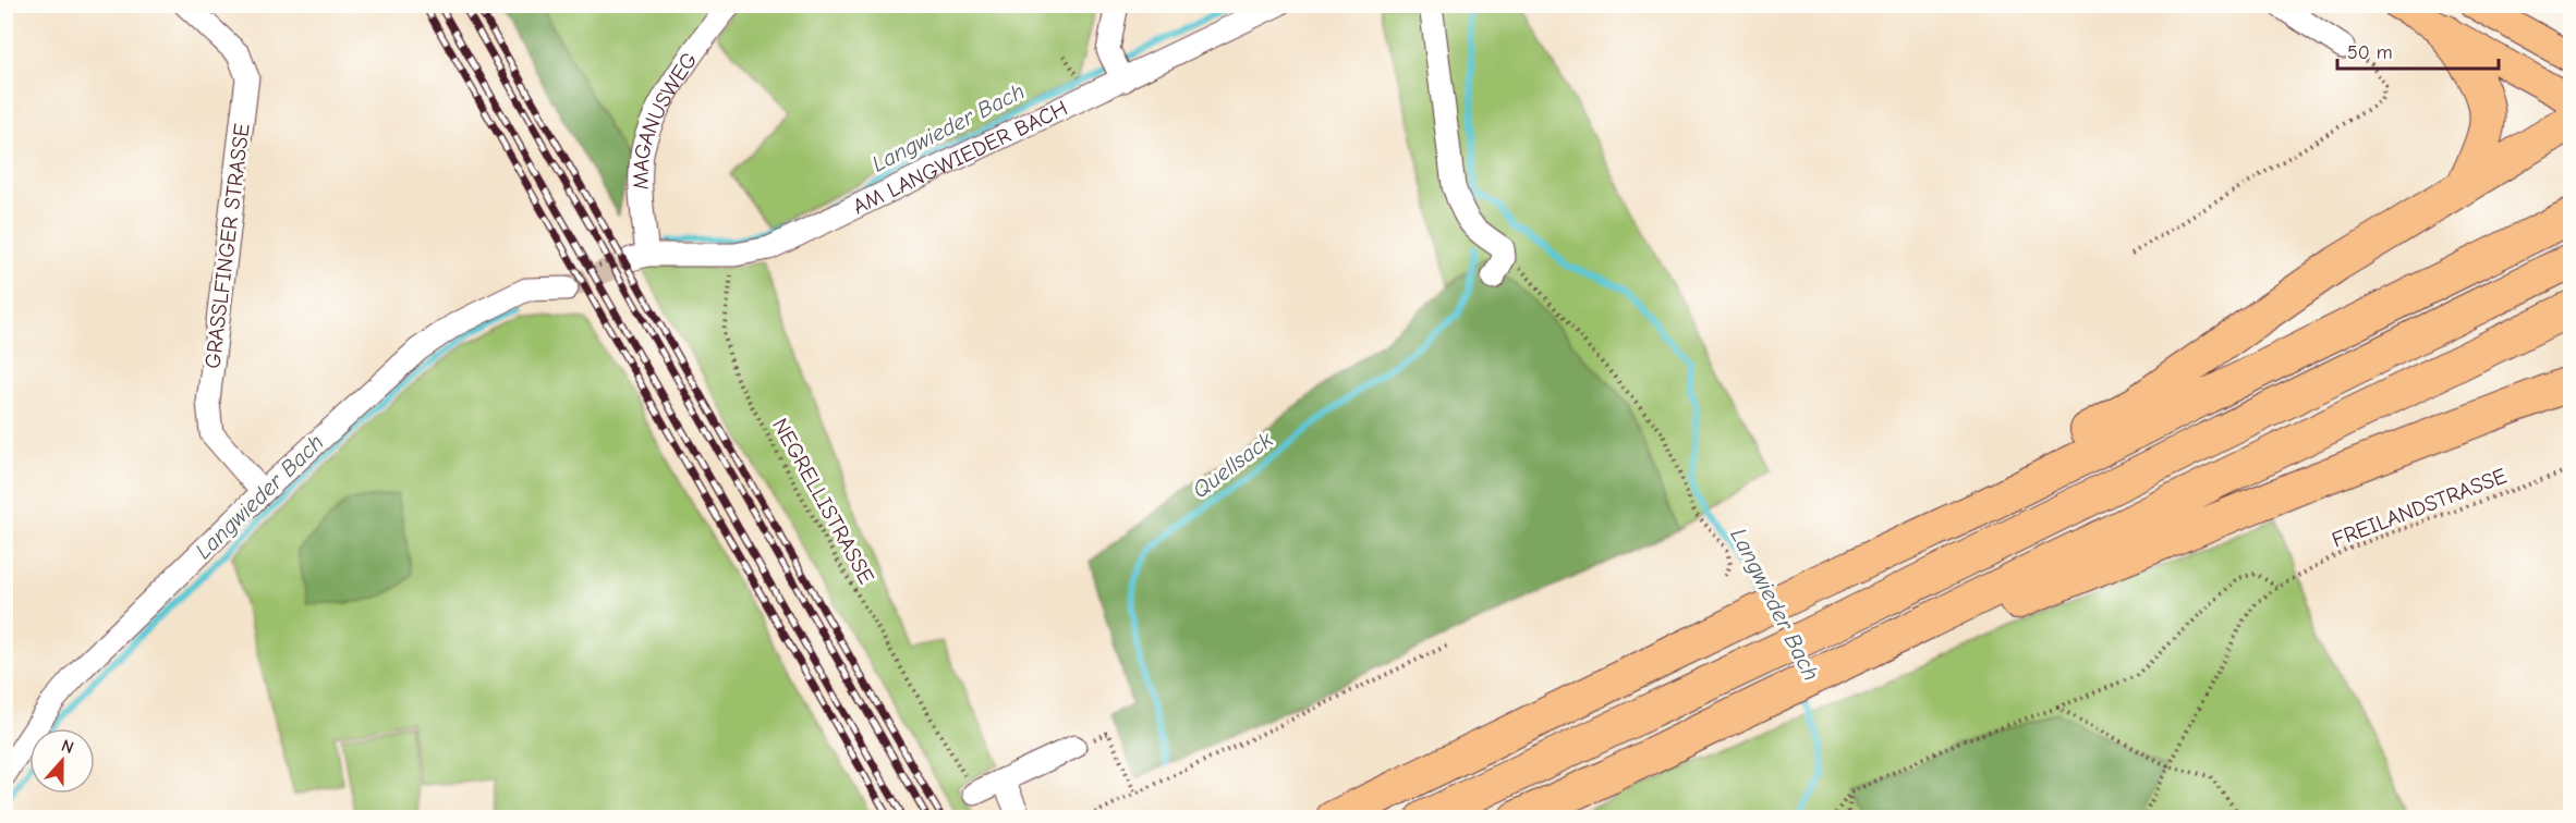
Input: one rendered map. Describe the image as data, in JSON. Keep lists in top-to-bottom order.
{
  "streets": {
    "street": ["MAGANUSWEG", "AM LANGWIEDER BACH", "GRASSLFINGER STRASSE"],
    "path": ["NEGRELLISTRASSE", "FREILANDSTRASSE"]
  },
  "crossings": [
    ["MAGANUSWEG", "AM LANGWIEDER BACH"],
    ["AM LANGWIEDER BACH", "NEGRELLISTRASSE"]
  ],
  "water": ["Langwieder Bach", "Quellsack"],
  "scale_bar": "50 m",
  "north": "top"
}
